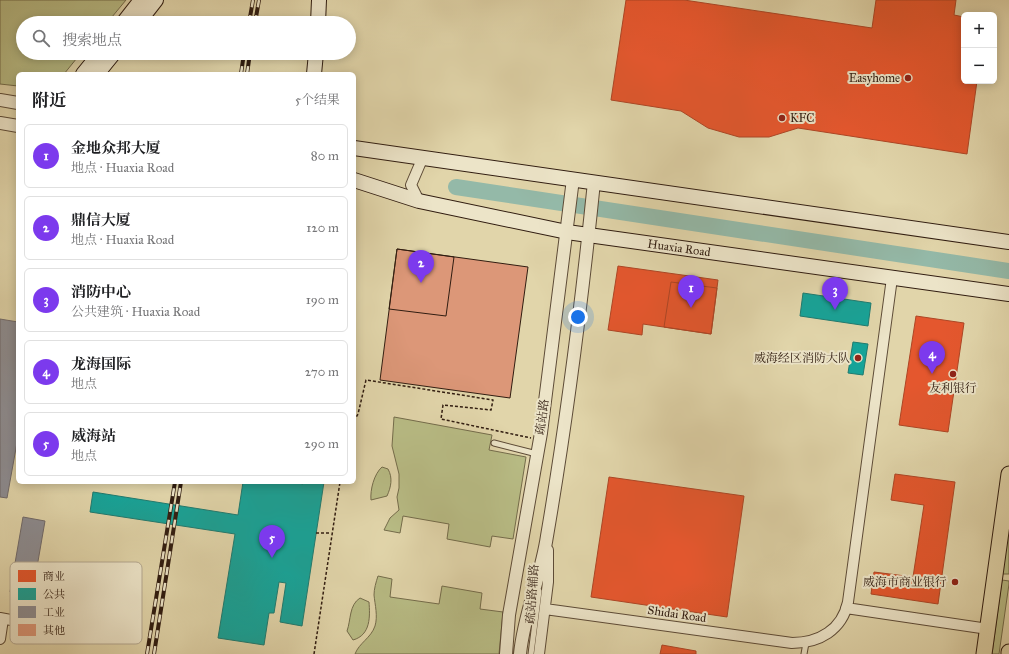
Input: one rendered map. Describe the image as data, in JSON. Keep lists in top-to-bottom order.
{
  "streets": {
    "main road": ["Huaxia Road"],
    "street": ["疏站路", "疏站路辅路", "Shidai Road"]
  },
  "crossings": [
    ["Huaxia Road", "疏站路"],
    ["疏站路", "疏站路辅路"],
    ["疏站路辅路", "Shidai Road"]
  ],
  "places": [
    "Easyhome",
    "KFC",
    "威海经区消防大队",
    "友利银行",
    "威海市商业银行"
  ],
  "legend": [
    "商业",
    "公共",
    "工业",
    "其他"
  ],
  "page": {
    "map_buttons": ["+", "−"],
    "search": "搜索地点",
    "heading": ["附近", "5个结果"],
    "list": [
      {
        "mark": "1",
        "name": "金地众邦大厦",
        "note": "地点 · Huaxia Road",
        "value": "80 m"
      },
      {
        "mark": "2",
        "name": "鼎信大厦",
        "note": "地点 · Huaxia Road",
        "value": "120 m"
      },
      {
        "mark": "3",
        "name": "消防中心",
        "note": "公共建筑 · Huaxia Road",
        "value": "190 m"
      },
      {
        "mark": "4",
        "name": "龙海国际",
        "note": "地点",
        "value": "270 m"
      },
      {
        "mark": "5",
        "name": "威海站",
        "note": "地点",
        "value": "290 m"
      }
    ],
    "pins": [
      "2",
      "1",
      "3",
      "4",
      "5"
    ]
  }
}
